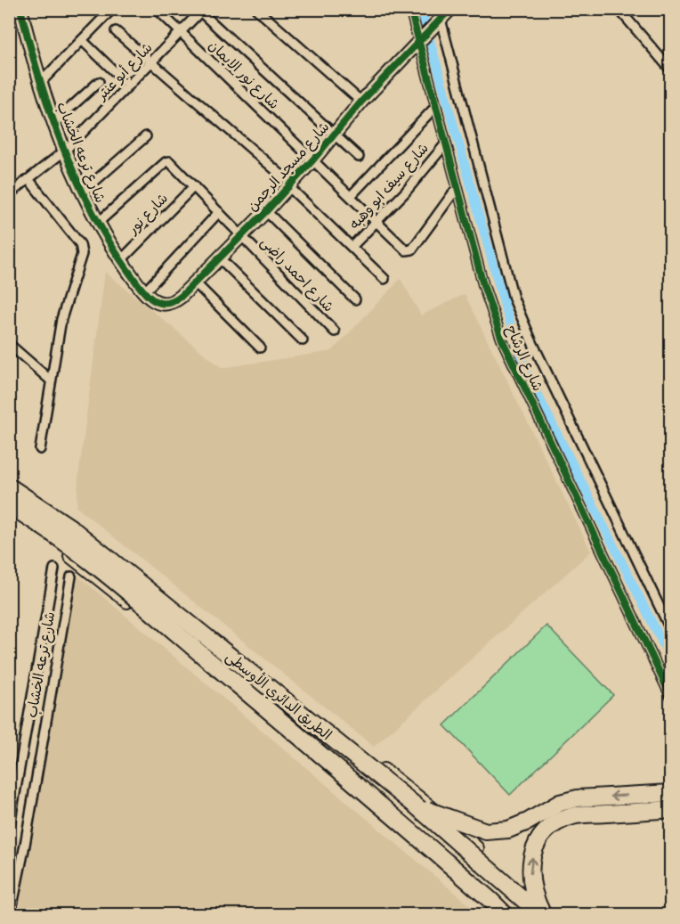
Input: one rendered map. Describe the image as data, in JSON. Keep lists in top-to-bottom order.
{
  "streets": {
    "highway": ["الطريق الدائري الأوسطى"],
    "street": [
      "شارع أبو عنتر",
      "شارع نور الايمان",
      "شارع ترعه الخشاب",
      "شارع مسجد الرحمن",
      "شارع سيف ابو وهبه",
      "شارع نور",
      "شارع احمد راضى",
      "شارع الرشاح"
    ]
  },
  "crossings": [
    ["شارع أبو عنتر", "شارع نور الايمان"],
    ["شارع أبو عنتر", "شارع ترعه الخشاب"],
    ["شارع نور الايمان", "شارع مسجد الرحمن"],
    ["شارع نور الايمان", "شارع سيف ابو وهبه"],
    ["شارع نور الايمان", "شارع الرشاح"],
    ["شارع ترعه الخشاب", "شارع مسجد الرحمن"],
    ["شارع ترعه الخشاب", "شارع نور"],
    ["شارع ترعه الخشاب", "شارع احمد راضى"],
    ["شارع مسجد الرحمن", "شارع احمد راضى"],
    ["شارع مسجد الرحمن", "شارع الرشاح"],
    ["شارع سيف ابو وهبه", "شارع الرشاح"],
    ["شارع نور", "شارع احمد راضى"]
  ]
}
